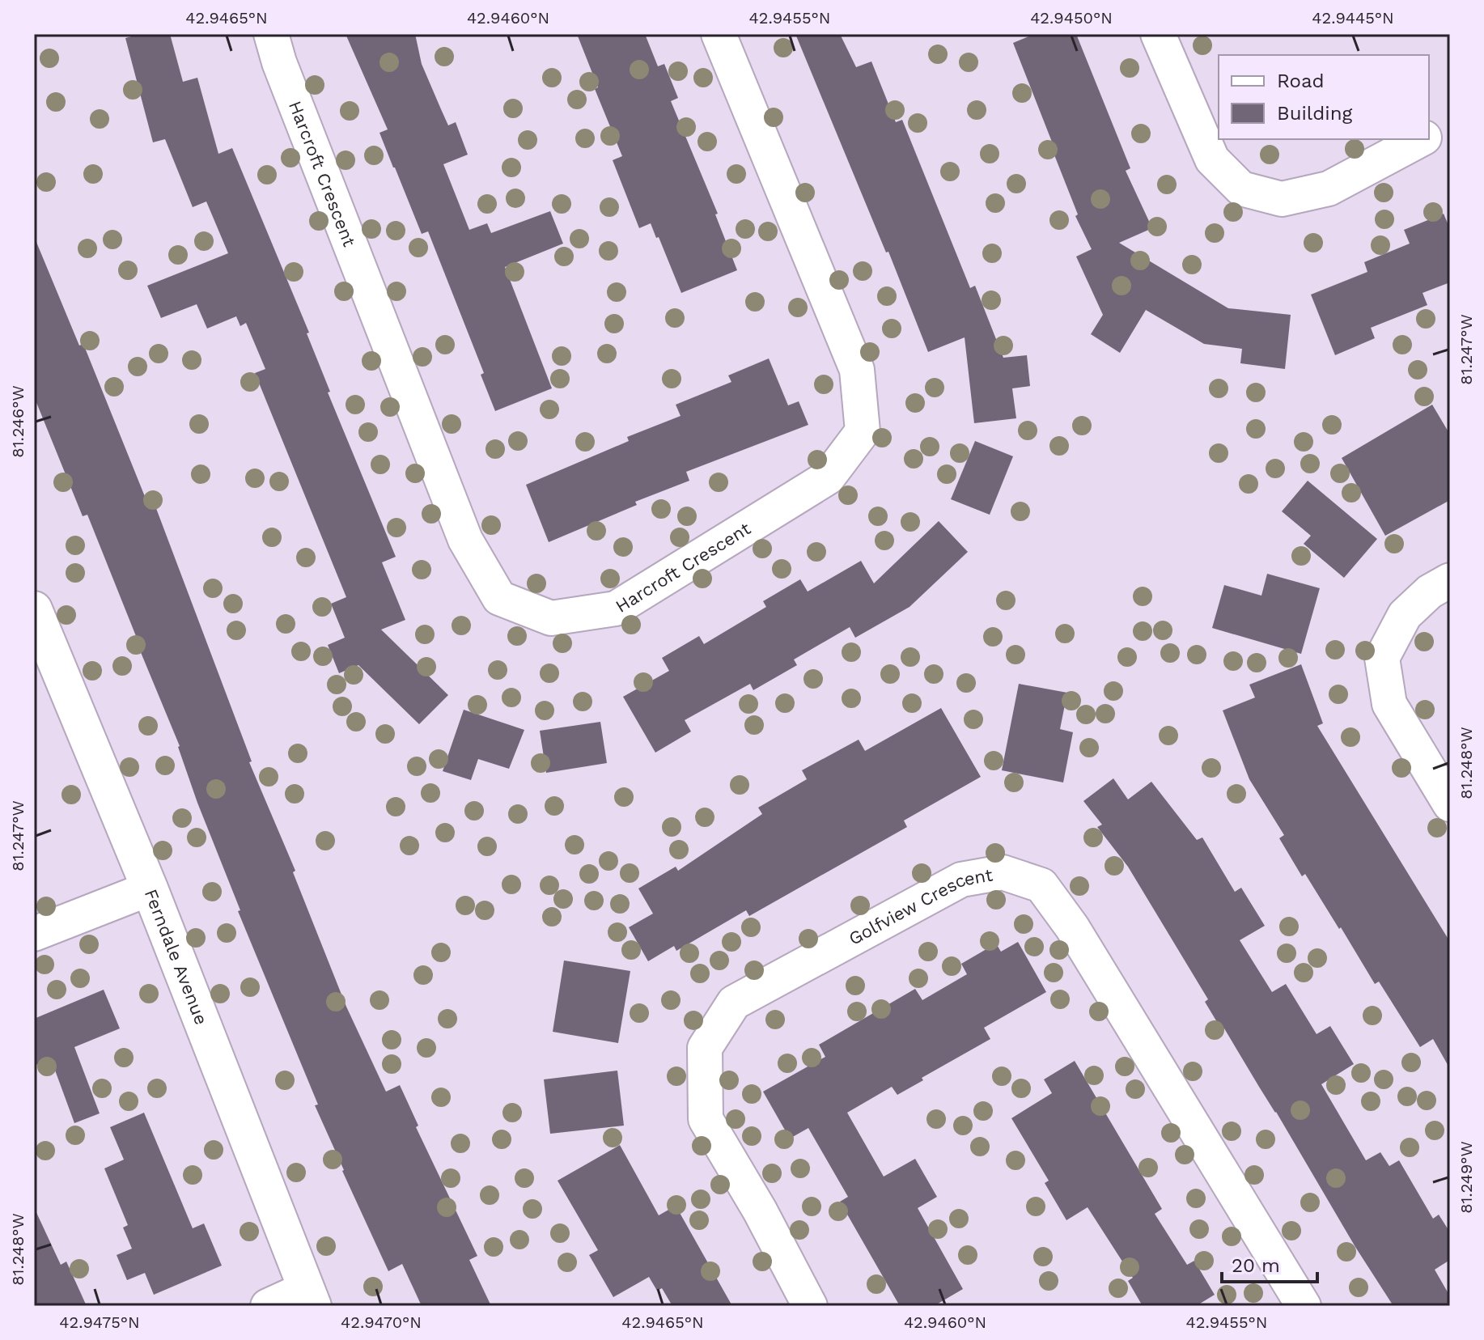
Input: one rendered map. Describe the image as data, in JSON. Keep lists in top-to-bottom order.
{
  "streets": {
    "street": ["Harcroft Crescent", "Golfview Crescent", "Ferndale Avenue"]
  },
  "legend": ["Road", "Building"],
  "scale_bar": "20 m",
  "coordinates": [
    "42.9465°N",
    "42.9460°N",
    "42.9455°N",
    "42.9450°N",
    "42.9445°N",
    "81.247°W",
    "81.246°W",
    "81.248°W",
    "81.249°W",
    "42.9475°N",
    "42.9470°N"
  ]
}
